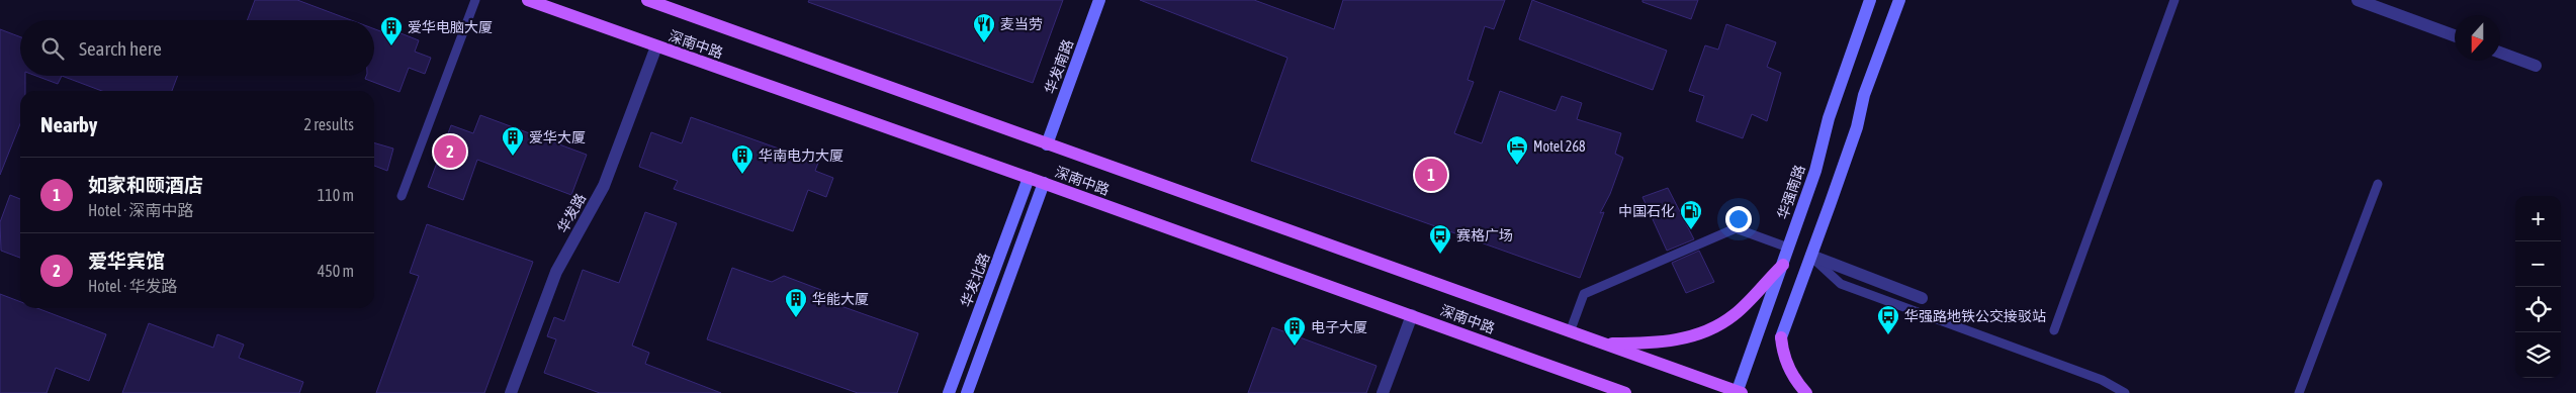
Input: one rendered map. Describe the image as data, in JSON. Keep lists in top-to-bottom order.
{
  "streets": {
    "main road": [
      "深南中路",
      "华发南路",
      "华强南路",
      "华发北路"
    ],
    "street": ["华发路"]
  },
  "crossings": [
    ["深南中路", "华发南路"],
    ["深南中路", "华强南路"],
    ["深南中路", "华发路"],
    ["深南中路", "华发北路"]
  ],
  "places": {
    "restaurant": ["麦当劳"],
    "building": [
      "爱华电脑大厦",
      "爱华大厦",
      "华南电力大厦",
      "华能大厦",
      "电子大厦"
    ],
    "hotel": ["Motel 268"],
    "fuel station": ["中国石化"],
    "bus stop": ["赛格广场", "华强路地铁公交接驳站"]
  },
  "north": "bottom",
  "page": {
    "search": "Search here",
    "heading": ["Nearby", "2 results"],
    "pins": ["2", "1"],
    "list": [
      {
        "mark": "1",
        "name": "如家和颐酒店",
        "note": "Hotel · 深南中路",
        "value": "110 m"
      },
      {
        "mark": "2",
        "name": "爱华宾馆",
        "note": "Hotel · 华发路",
        "value": "450 m"
      }
    ],
    "map_buttons": ["+", "−"]
  }
}
